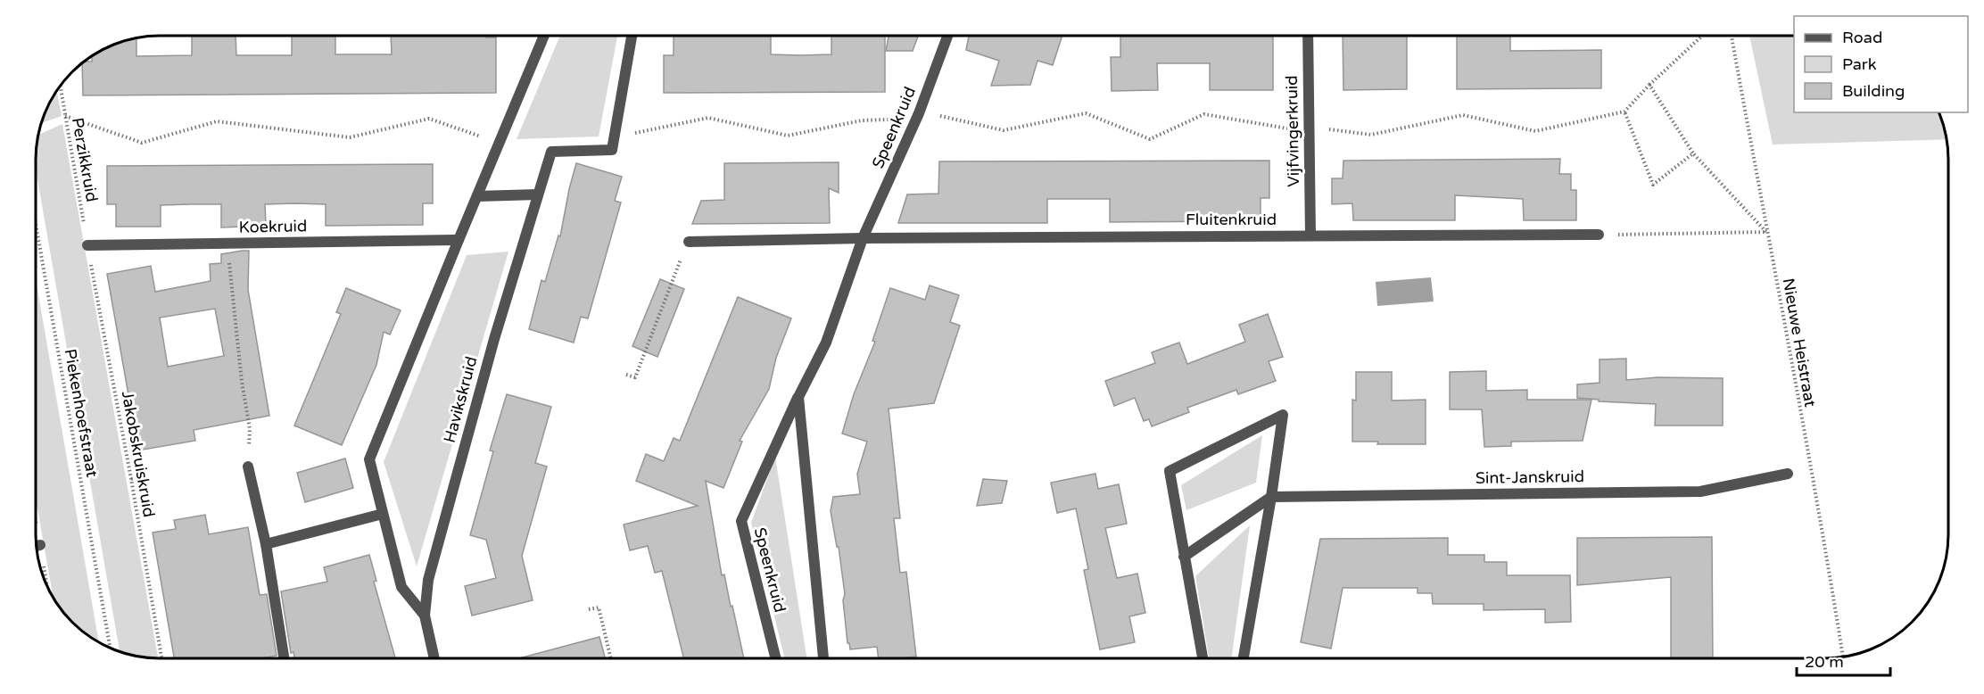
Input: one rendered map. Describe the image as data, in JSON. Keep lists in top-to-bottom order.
{
  "streets": {
    "street": [
      "Speenkruid",
      "Vijfvingerkruid",
      "Fluitenkruid",
      "Koekruid",
      "Havikskruid",
      "Sint-Janskruid"
    ],
    "path": [
      "Perzikkruid",
      "Nieuwe Heistraat",
      "Piekenhoefstraat",
      "Jakobskruiskruid"
    ]
  },
  "crossings": [
    ["Speenkruid", "Fluitenkruid"],
    ["Vijfvingerkruid", "Fluitenkruid"],
    ["Perzikkruid", "Koekruid"],
    ["Perzikkruid", "Jakobskruiskruid"],
    ["Koekruid", "Havikskruid"],
    ["Koekruid", "Jakobskruiskruid"]
  ],
  "legend": ["Road", "Park", "Building"],
  "scale_bar": "20 m"
}
